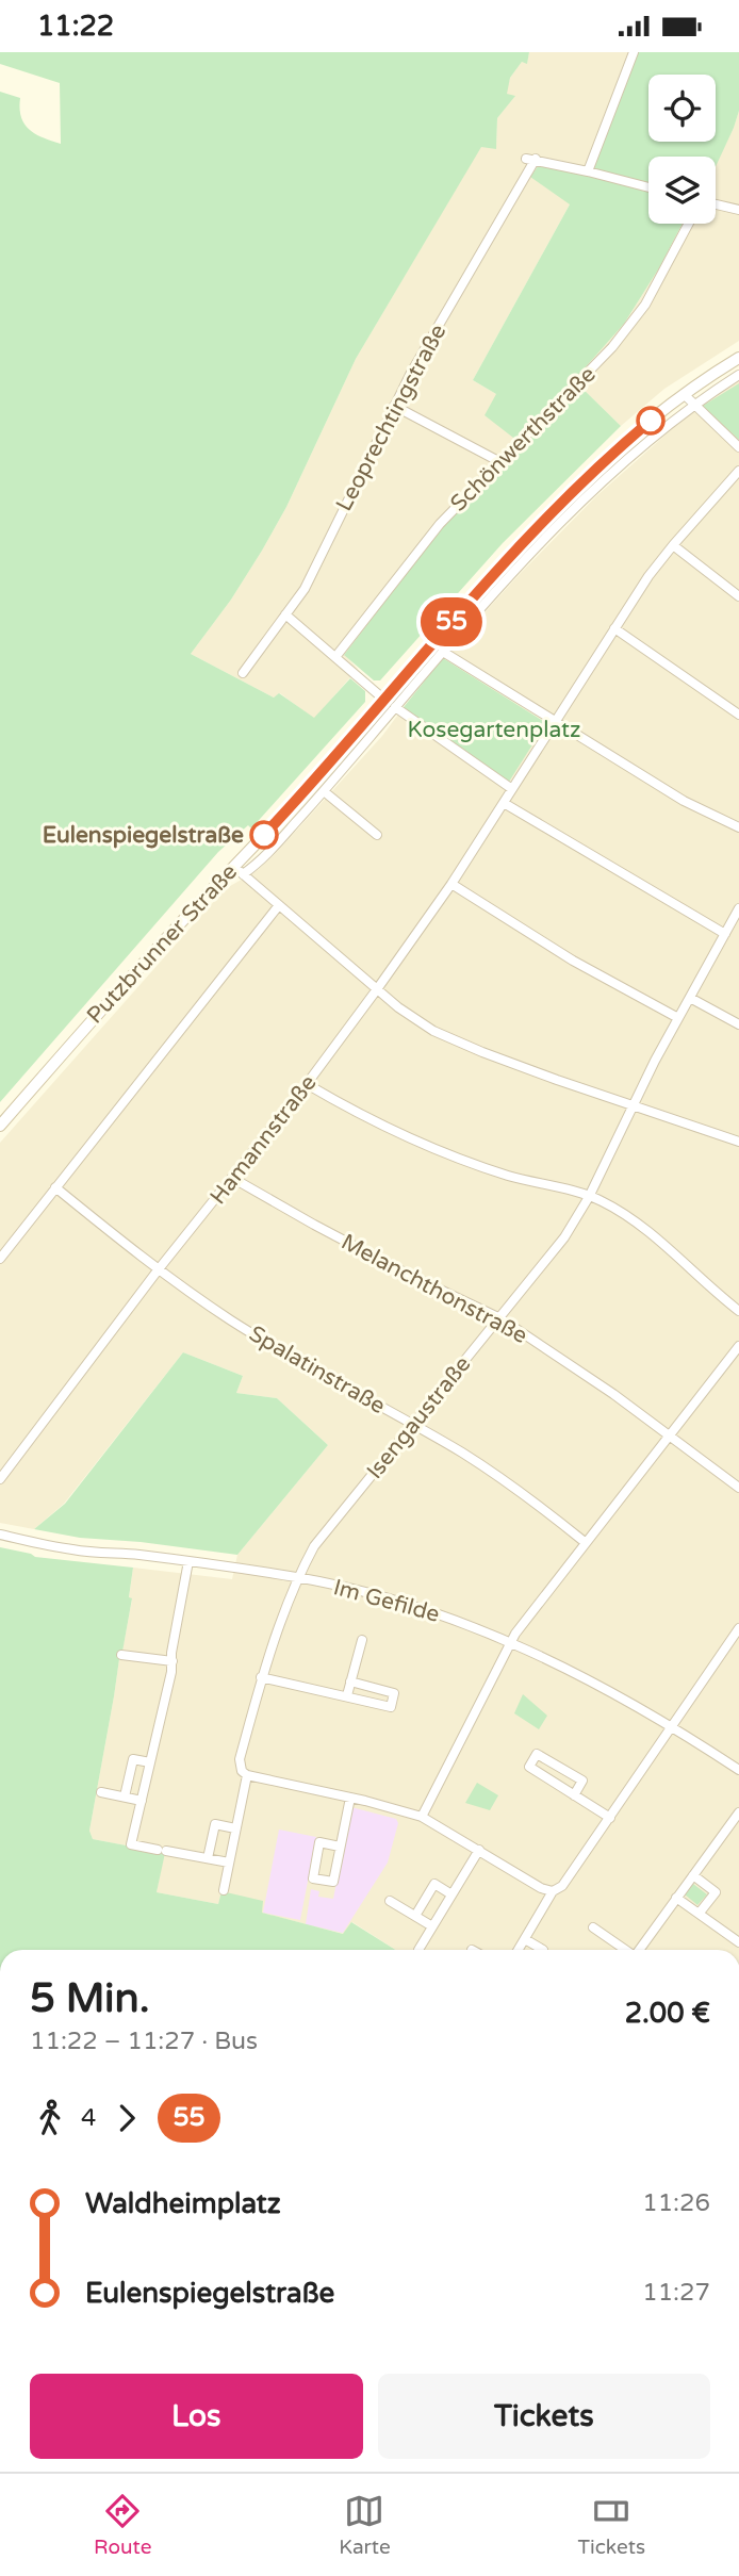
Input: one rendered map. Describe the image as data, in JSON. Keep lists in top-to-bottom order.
{
  "streets": {
    "main road": ["Putzbrunner Straße"],
    "street": [
      "Leoprechtingstraße",
      "Schönwerthstraße",
      "Hamannstraße",
      "Melanchthonstraße",
      "Spalatinstraße",
      "Isengaustraße",
      "Im Gefilde"
    ]
  },
  "crossings": [
    ["Hamannstraße", "Melanchthonstraße"],
    ["Hamannstraße", "Spalatinstraße"],
    ["Melanchthonstraße", "Isengaustraße"],
    ["Spalatinstraße", "Isengaustraße"],
    ["Isengaustraße", "Im Gefilde"]
  ],
  "parks": ["Kosegartenplatz"],
  "places": ["Eulenspiegelstraße"],
  "lines": ["bus line 55"],
  "page": {
    "status": "11:22",
    "on_map": "55",
    "heading": ["5 Min.", "11:22 – 11:27 · Bus", "2.00 €"],
    "legs": ["4", "55"],
    "list": [
      {
        "name": "Waldheimplatz",
        "value": "11:26"
      },
      {
        "name": "Eulenspiegelstraße",
        "value": "11:27"
      }
    ],
    "buttons": ["Los", "Tickets"],
    "tabs": ["Route", "Karte", "Tickets"]
  }
}
